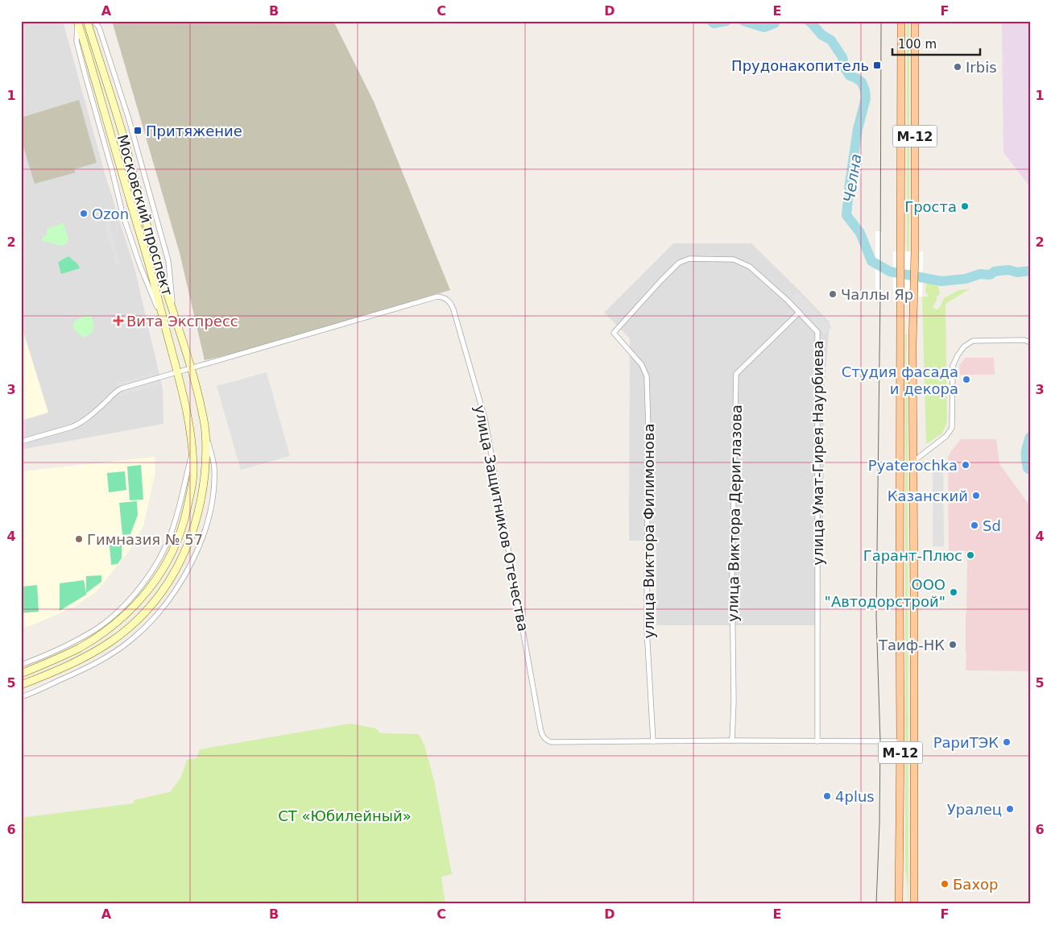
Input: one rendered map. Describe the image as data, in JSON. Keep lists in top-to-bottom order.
{
  "streets": {
    "main road": ["М-12", "Московский проспект"],
    "street": [
      "улица Умат-Гирея Наурбиева",
      "улица Виктора Дериглазова",
      "улица Защитников Отечества",
      "улица Виктора Филимонова"
    ]
  },
  "crossings": [
    ["Московский проспект", "улица Защитников Отечества"],
    ["улица Умат-Гирея Наурбиева", "улица Виктора Дериглазова"],
    ["улица Умат-Гирея Наурбиева", "улица Виктора Филимонова"],
    ["улица Защитников Отечества", "улица Виктора Филимонова"]
  ],
  "water": ["Челна"],
  "parks": ["СТ «Юбилейный»"],
  "places": {
    "transit": ["Прудонакопитель", "Притяжение"],
    "other": [
      "Irbis",
      "Гроста",
      "Ozon",
      "Чаллы Яр",
      "Студия фасада и декора",
      "Pyaterochka",
      "Казанский",
      "Sd",
      "Гимназия № 57",
      "Гарант-Плюс",
      "ООО \"Автодорстрой\"",
      "Таиф-НК",
      "РариТЭК",
      "4plus",
      "Уралец",
      "Бахор"
    ],
    "health": ["Вита Экспресс"]
  },
  "scale_bar": "100 m",
  "grid": {
    "columns": [
      "A",
      "B",
      "C",
      "D",
      "E",
      "F"
    ],
    "rows": [
      "1",
      "2",
      "3",
      "4",
      "5",
      "6"
    ]
  }
}
